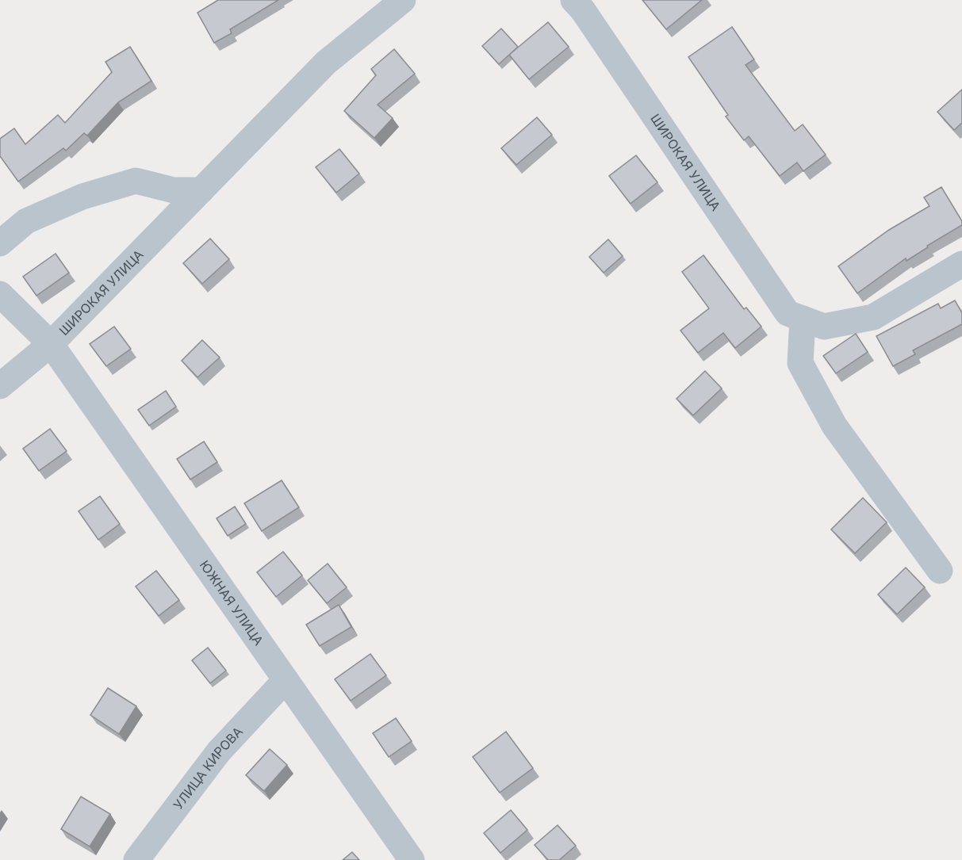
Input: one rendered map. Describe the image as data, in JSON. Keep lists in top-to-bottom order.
{
  "streets": {
    "street": ["ШИРОКАЯ УЛИЦА", "ЮЖНАЯ УЛИЦА", "УЛИЦА КИРОВА"]
  },
  "crossings": [
    ["ШИРОКАЯ УЛИЦА", "ЮЖНАЯ УЛИЦА"],
    ["ЮЖНАЯ УЛИЦА", "УЛИЦА КИРОВА"]
  ]
}
